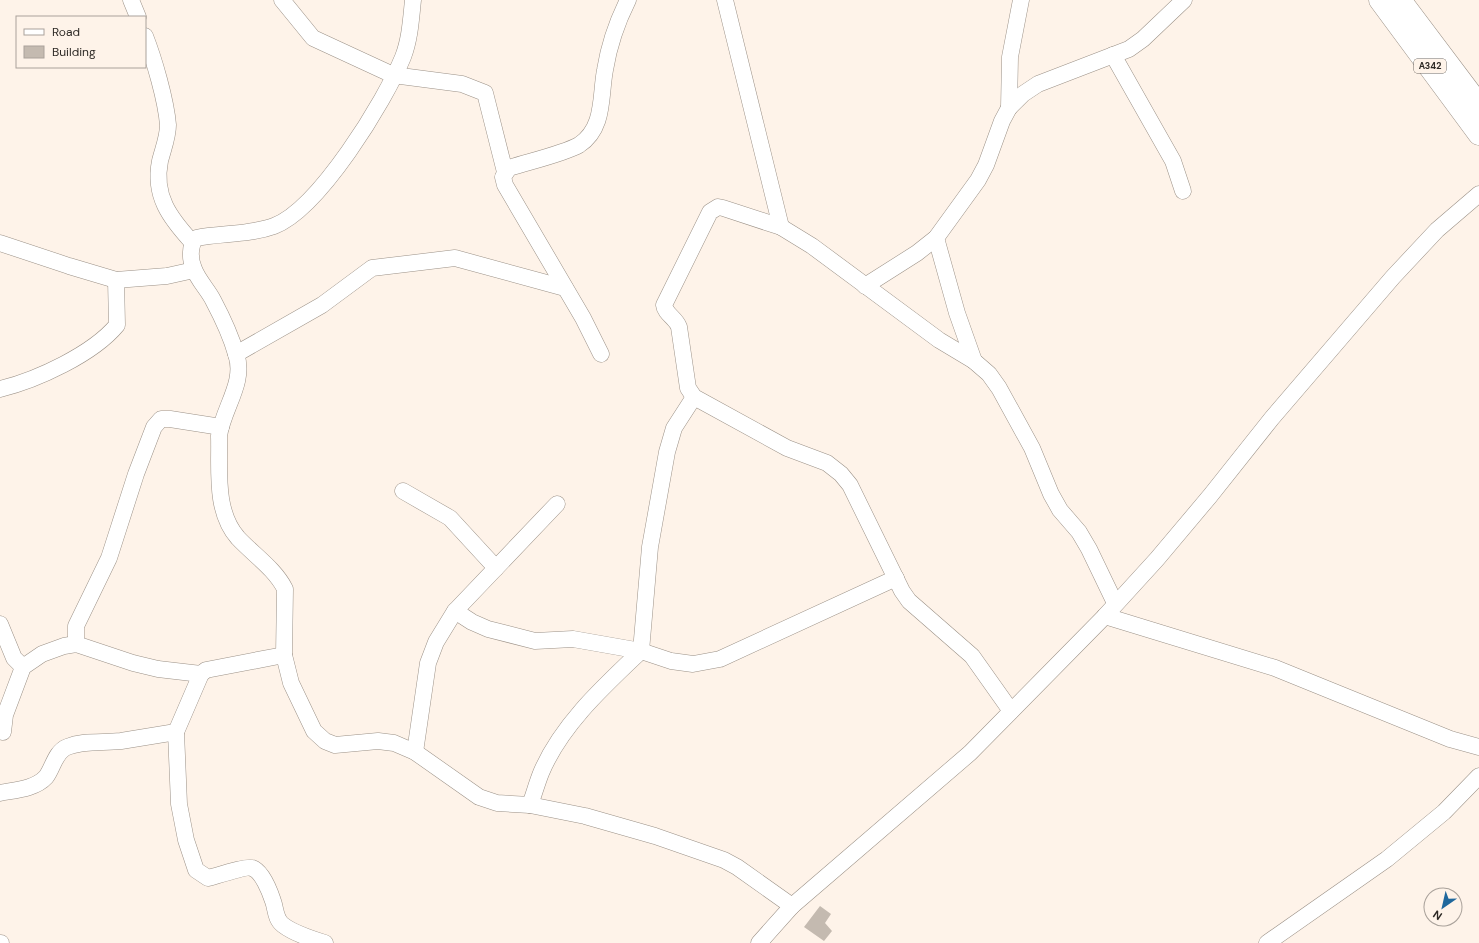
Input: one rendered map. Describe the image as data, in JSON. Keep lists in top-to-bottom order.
{
  "streets": {
    "highway": ["A342"]
  },
  "legend": ["Road", "Building"],
  "north": "bottom left"
}
